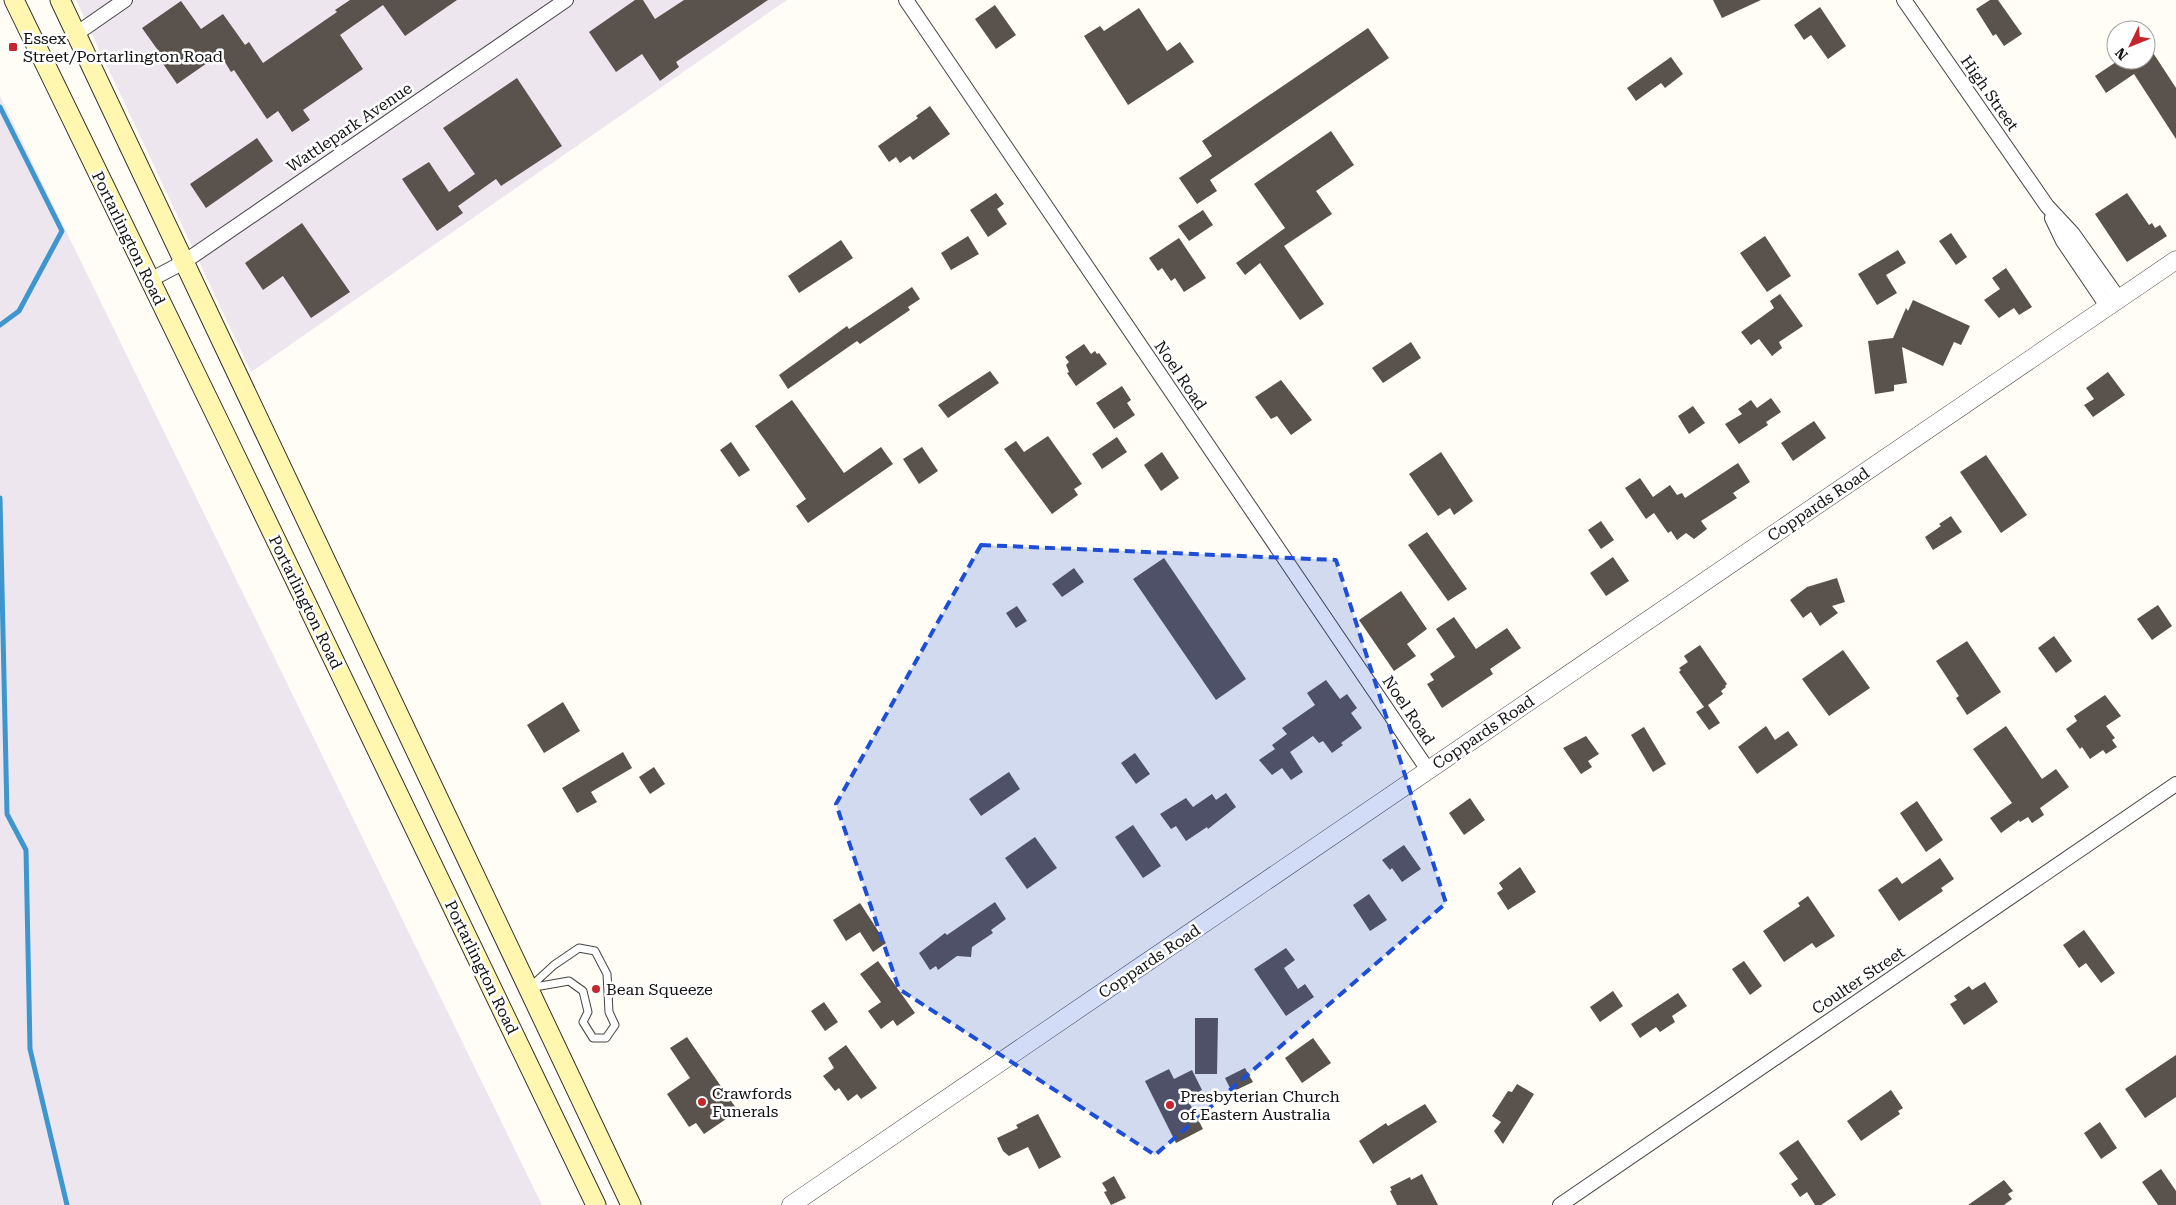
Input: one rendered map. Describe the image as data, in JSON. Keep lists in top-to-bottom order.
{
  "streets": {
    "main road": ["Portarlington Road"],
    "street": [
      "High Street",
      "Wattlepark Avenue",
      "Noel Road",
      "Coppards Road",
      "Coulter Street"
    ]
  },
  "crossings": [
    ["High Street", "Coppards Road"],
    ["Wattlepark Avenue", "Portarlington Road"],
    ["Noel Road", "Coppards Road"]
  ],
  "places": {
    "transit": ["Essex Street/Portarlington Road"],
    "other": ["Bean Squeeze", "Crawfords Funerals", "Presbyterian Church of Eastern Australia"]
  },
  "north": "bottom left"
}
